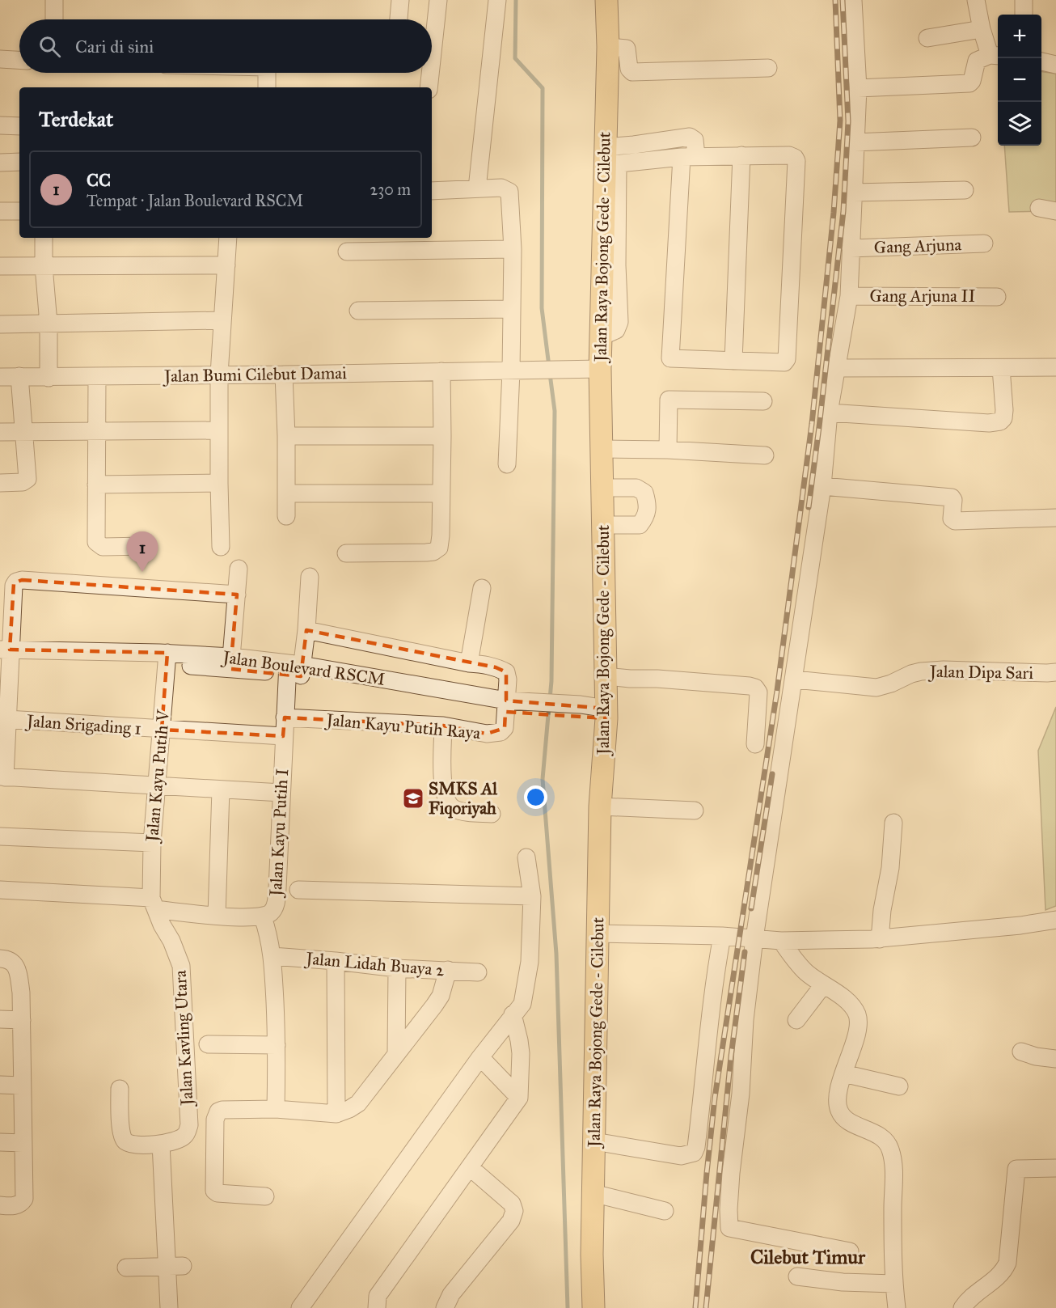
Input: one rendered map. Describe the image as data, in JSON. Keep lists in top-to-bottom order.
{
  "streets": {
    "main road": ["Jalan Raya Bojong Gede - Cilebut"],
    "street": [
      "Gang Arjuna",
      "Gang Arjuna II",
      "Jalan Bumi Cilebut Damai",
      "Jalan Boulevard RSCM",
      "Jalan Dipa Sari",
      "Jalan Srigading 1",
      "Jalan Kayu Putih Raya",
      "Jalan Kayu Putih V",
      "Jalan Kayu Putih I",
      "Jalan Lidah Buaya 2",
      "Jalan Kavling Utara"
    ]
  },
  "crossings": [
    ["Jalan Raya Bojong Gede - Cilebut", "Jalan Bumi Cilebut Damai"],
    ["Jalan Raya Bojong Gede - Cilebut", "Jalan Boulevard RSCM"],
    ["Jalan Boulevard RSCM", "Jalan Kayu Putih Raya"],
    ["Jalan Boulevard RSCM", "Jalan Kayu Putih V"],
    ["Jalan Boulevard RSCM", "Jalan Kayu Putih I"],
    ["Jalan Srigading 1", "Jalan Kayu Putih V"],
    ["Jalan Srigading 1", "Jalan Kayu Putih I"],
    ["Jalan Kayu Putih Raya", "Jalan Kayu Putih I"],
    ["Jalan Kayu Putih V", "Jalan Kayu Putih I"],
    ["Jalan Kayu Putih V", "Jalan Kavling Utara"],
    ["Jalan Kayu Putih I", "Jalan Kavling Utara"]
  ],
  "districts": ["Cilebut Timur"],
  "places": {
    "school or university": ["SMKS Al Fiqoriyah"]
  },
  "page": {
    "map_buttons": ["+", "−"],
    "search": "Cari di sini",
    "heading": "Terdekat",
    "list": [
      {
        "mark": "1",
        "name": "CC",
        "note": "Tempat · Jalan Boulevard RSCM",
        "value": "230 m"
      }
    ],
    "pins": "1"
  }
}
